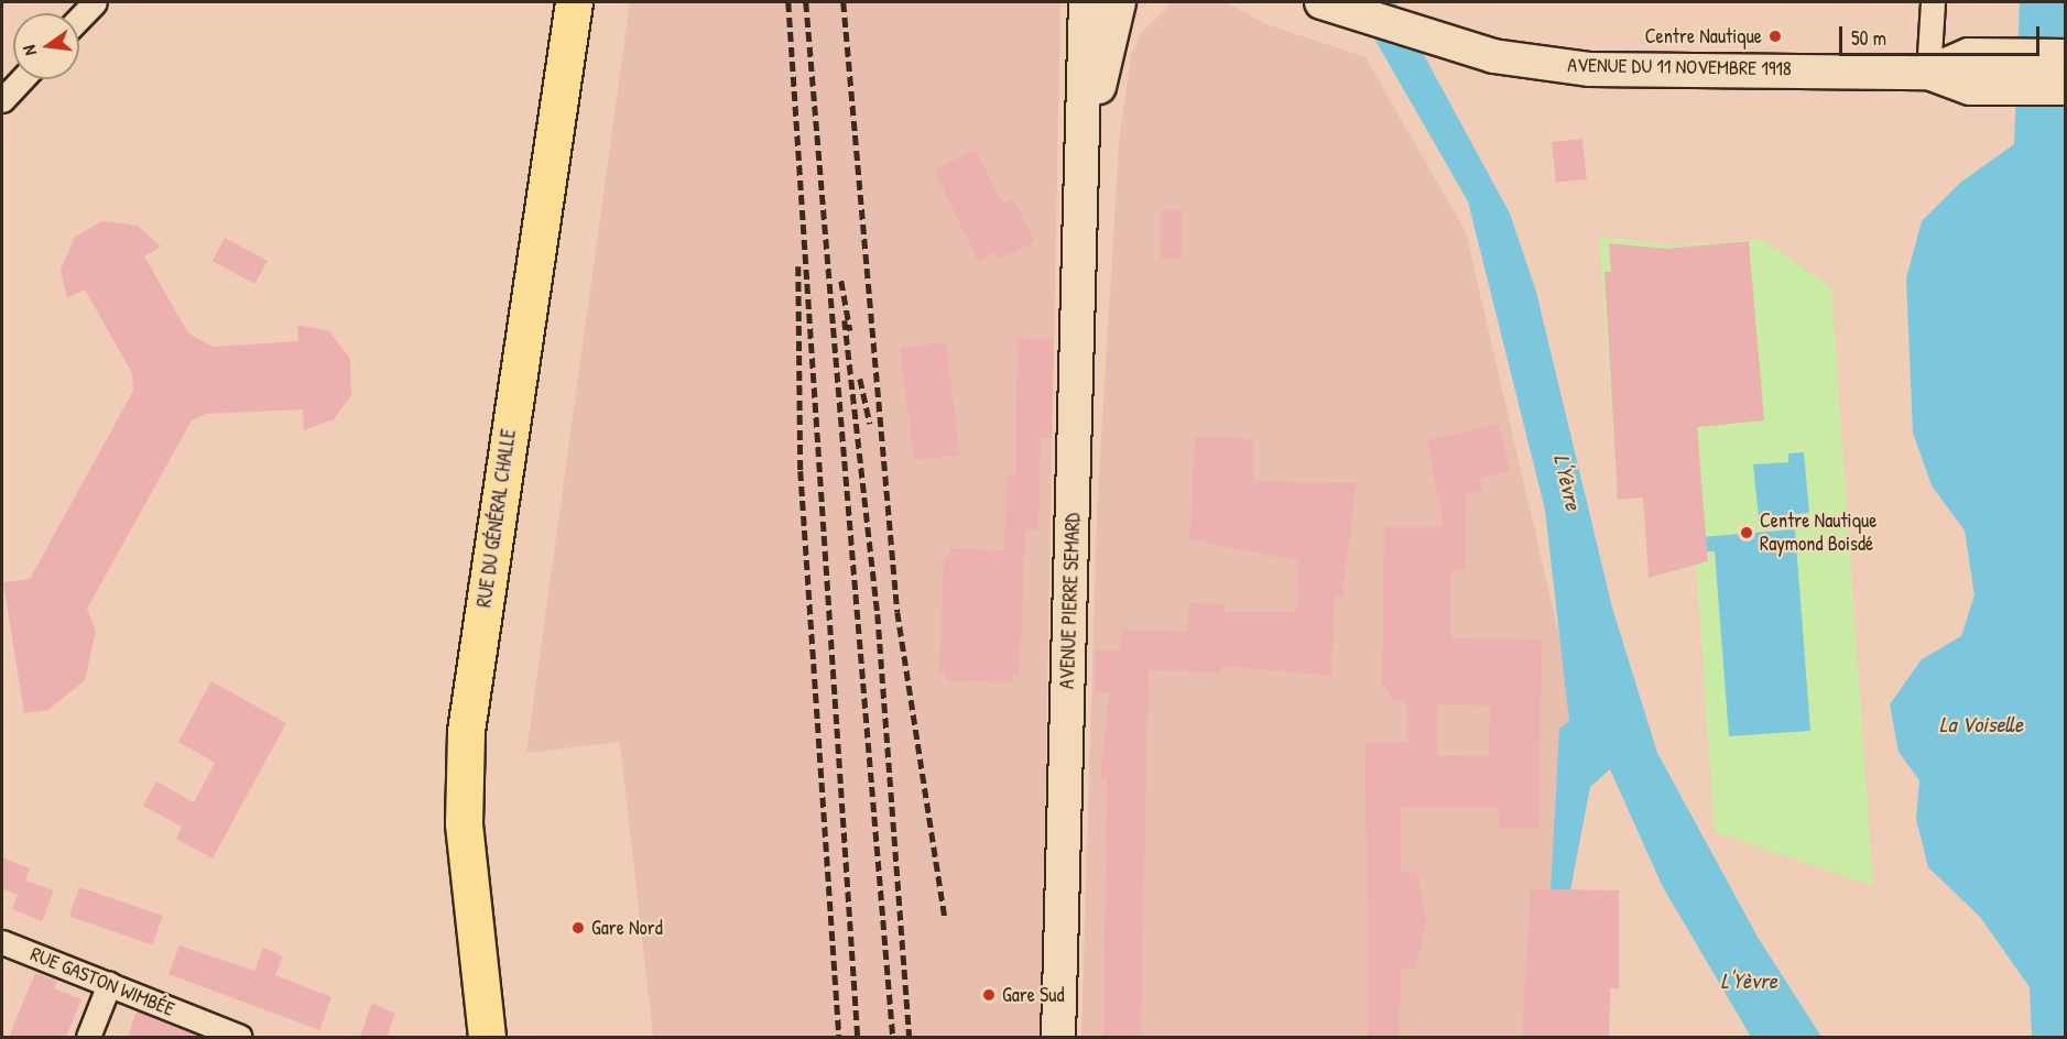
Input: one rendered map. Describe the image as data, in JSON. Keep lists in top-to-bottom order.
{
  "streets": {
    "main road": ["AVENUE DU 11 NOVEMBRE 1918", "RUE DU GÉNÉRAL CHALLE", "AVENUE PIERRE SEMARD"],
    "street": ["RUE GASTON WIMBÉE"]
  },
  "water": ["L'Yèvre", "La Voiselle"],
  "places": [
    "Centre Nautique",
    "Centre Nautique Raymond Boisdé",
    "Gare Nord",
    "Gare Sud"
  ],
  "scale_bar": "50 m",
  "north": "left"
}
